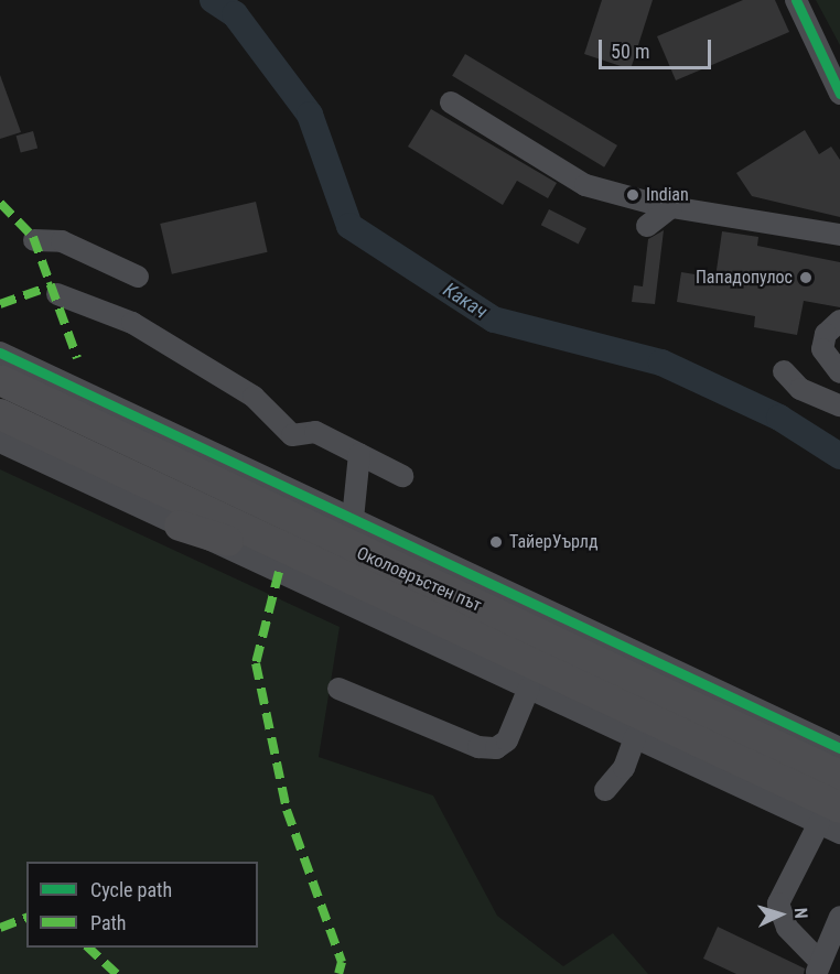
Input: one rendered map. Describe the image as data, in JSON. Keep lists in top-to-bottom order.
{
  "streets": {
    "highway": ["Околовръстен път"]
  },
  "water": ["Какач"],
  "places": ["Indian", "Пападопулос", "ТайерУърлд"],
  "legend": ["Cycle path", "Path"],
  "scale_bar": "50 m",
  "north": "right"
}
